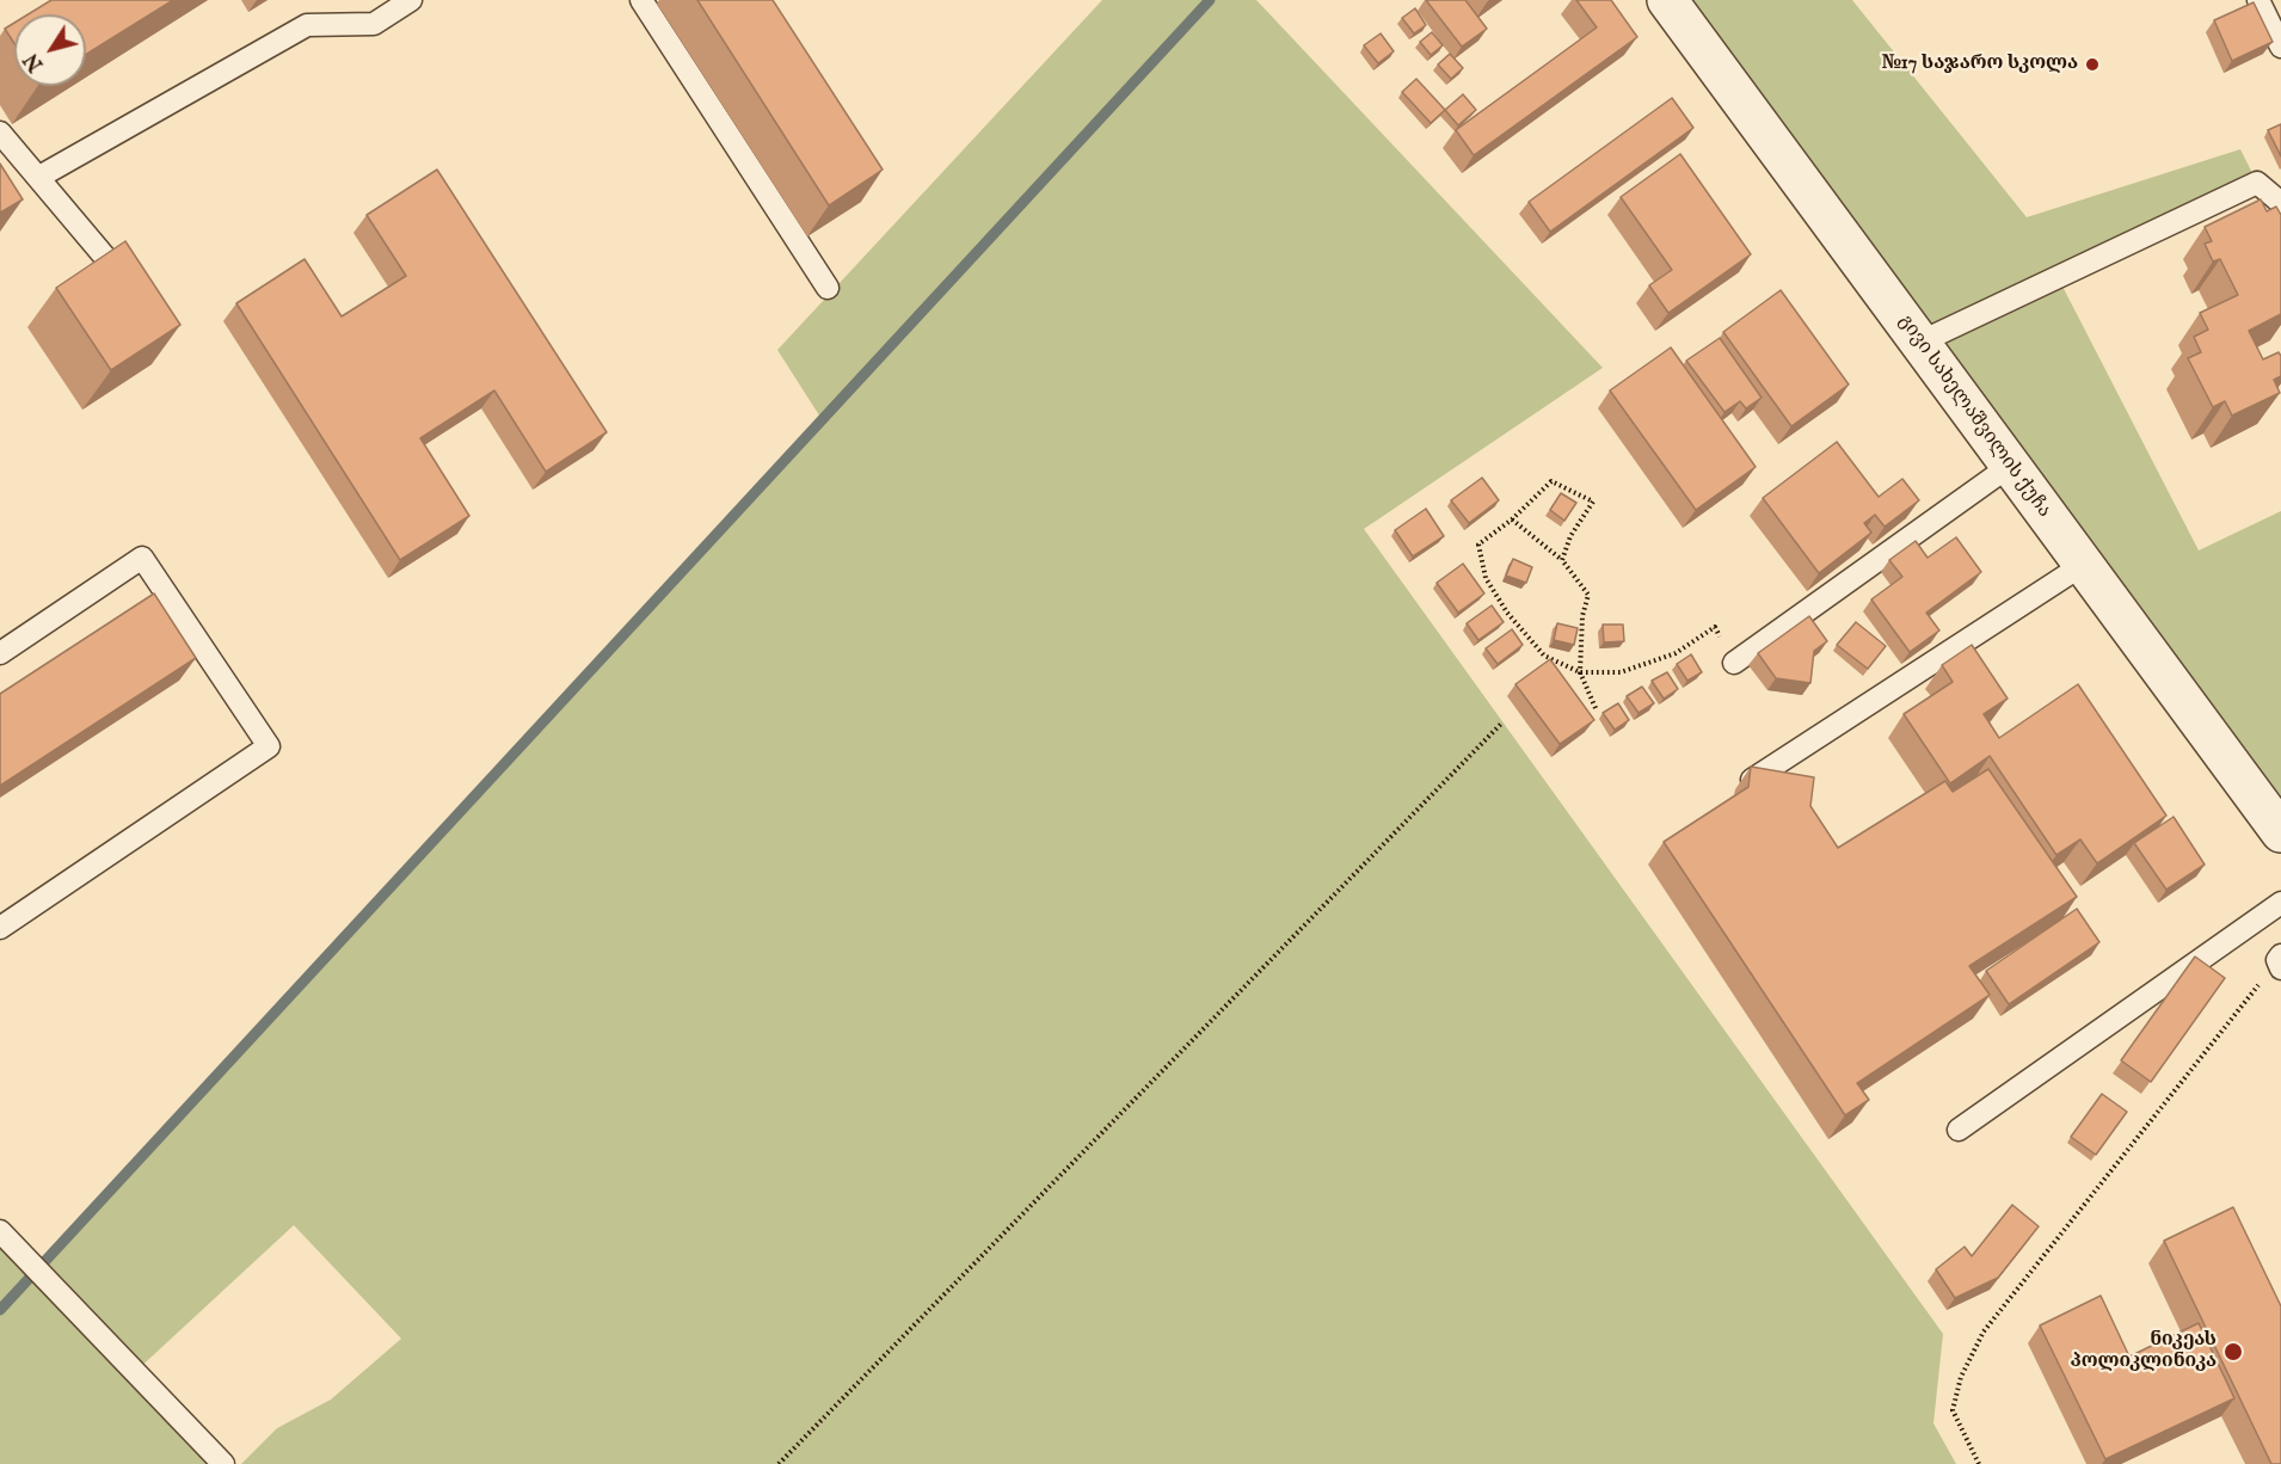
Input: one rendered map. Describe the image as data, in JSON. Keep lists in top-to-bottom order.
{
  "streets": {
    "street": ["გივი სახელაშვილის ქუჩა"]
  },
  "places": ["№17 საჯარო სკოლა", "ნიკეას პოლიკლინიკა"],
  "north": "bottom left"
}
